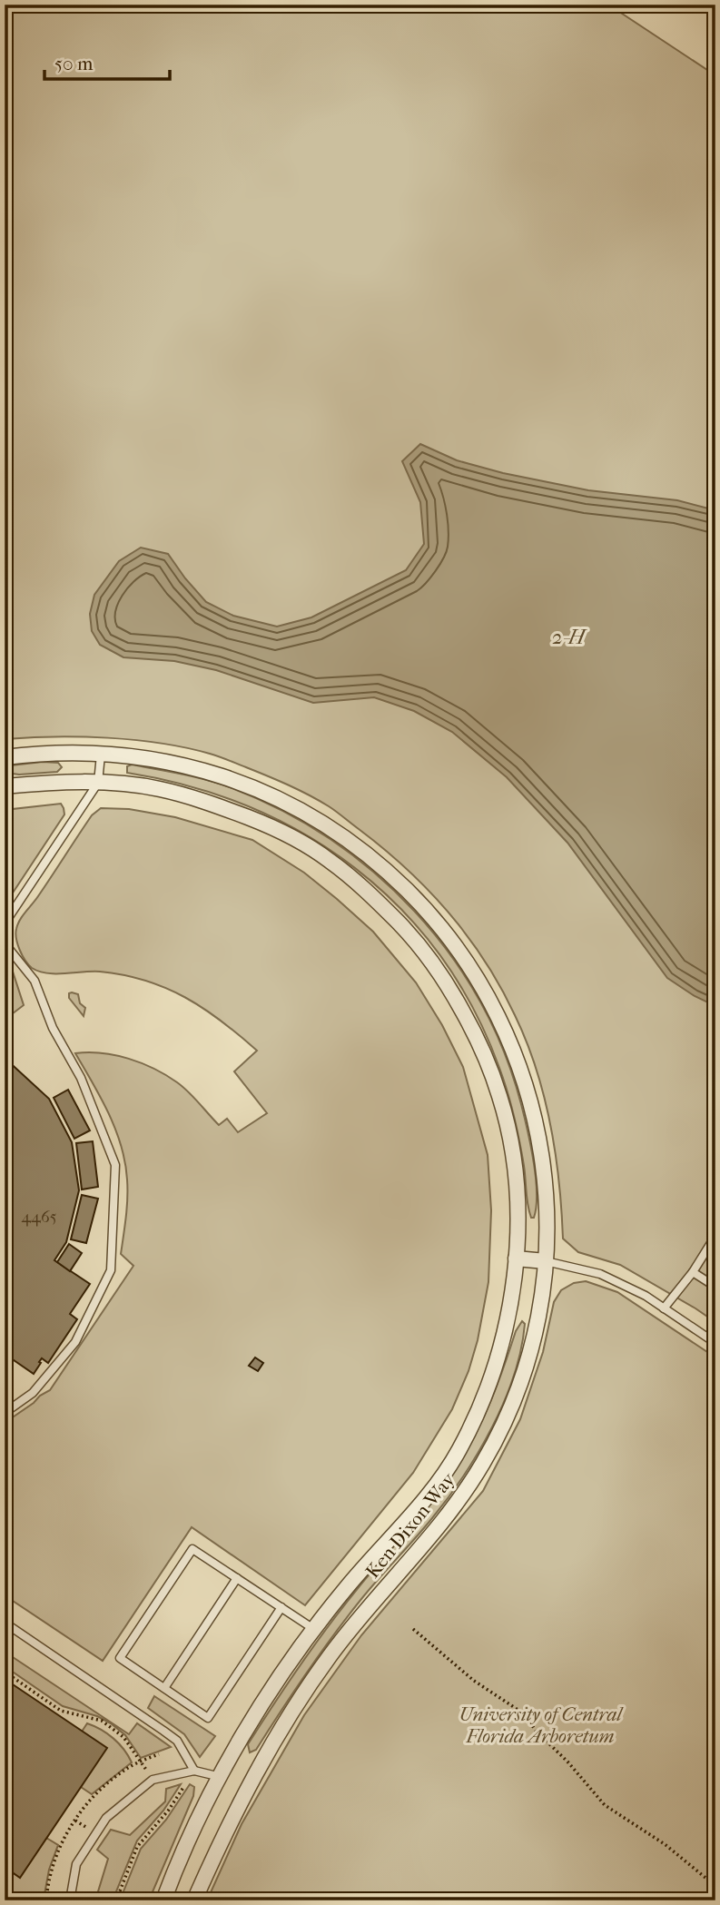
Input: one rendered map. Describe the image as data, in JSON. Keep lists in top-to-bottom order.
{
  "streets": {
    "street": ["Ken Dixon Way"]
  },
  "water": ["2-H"],
  "parks": ["University of Central Florida Arboretum"],
  "house_numbers": ["4465"],
  "scale_bar": "50 m"
}
